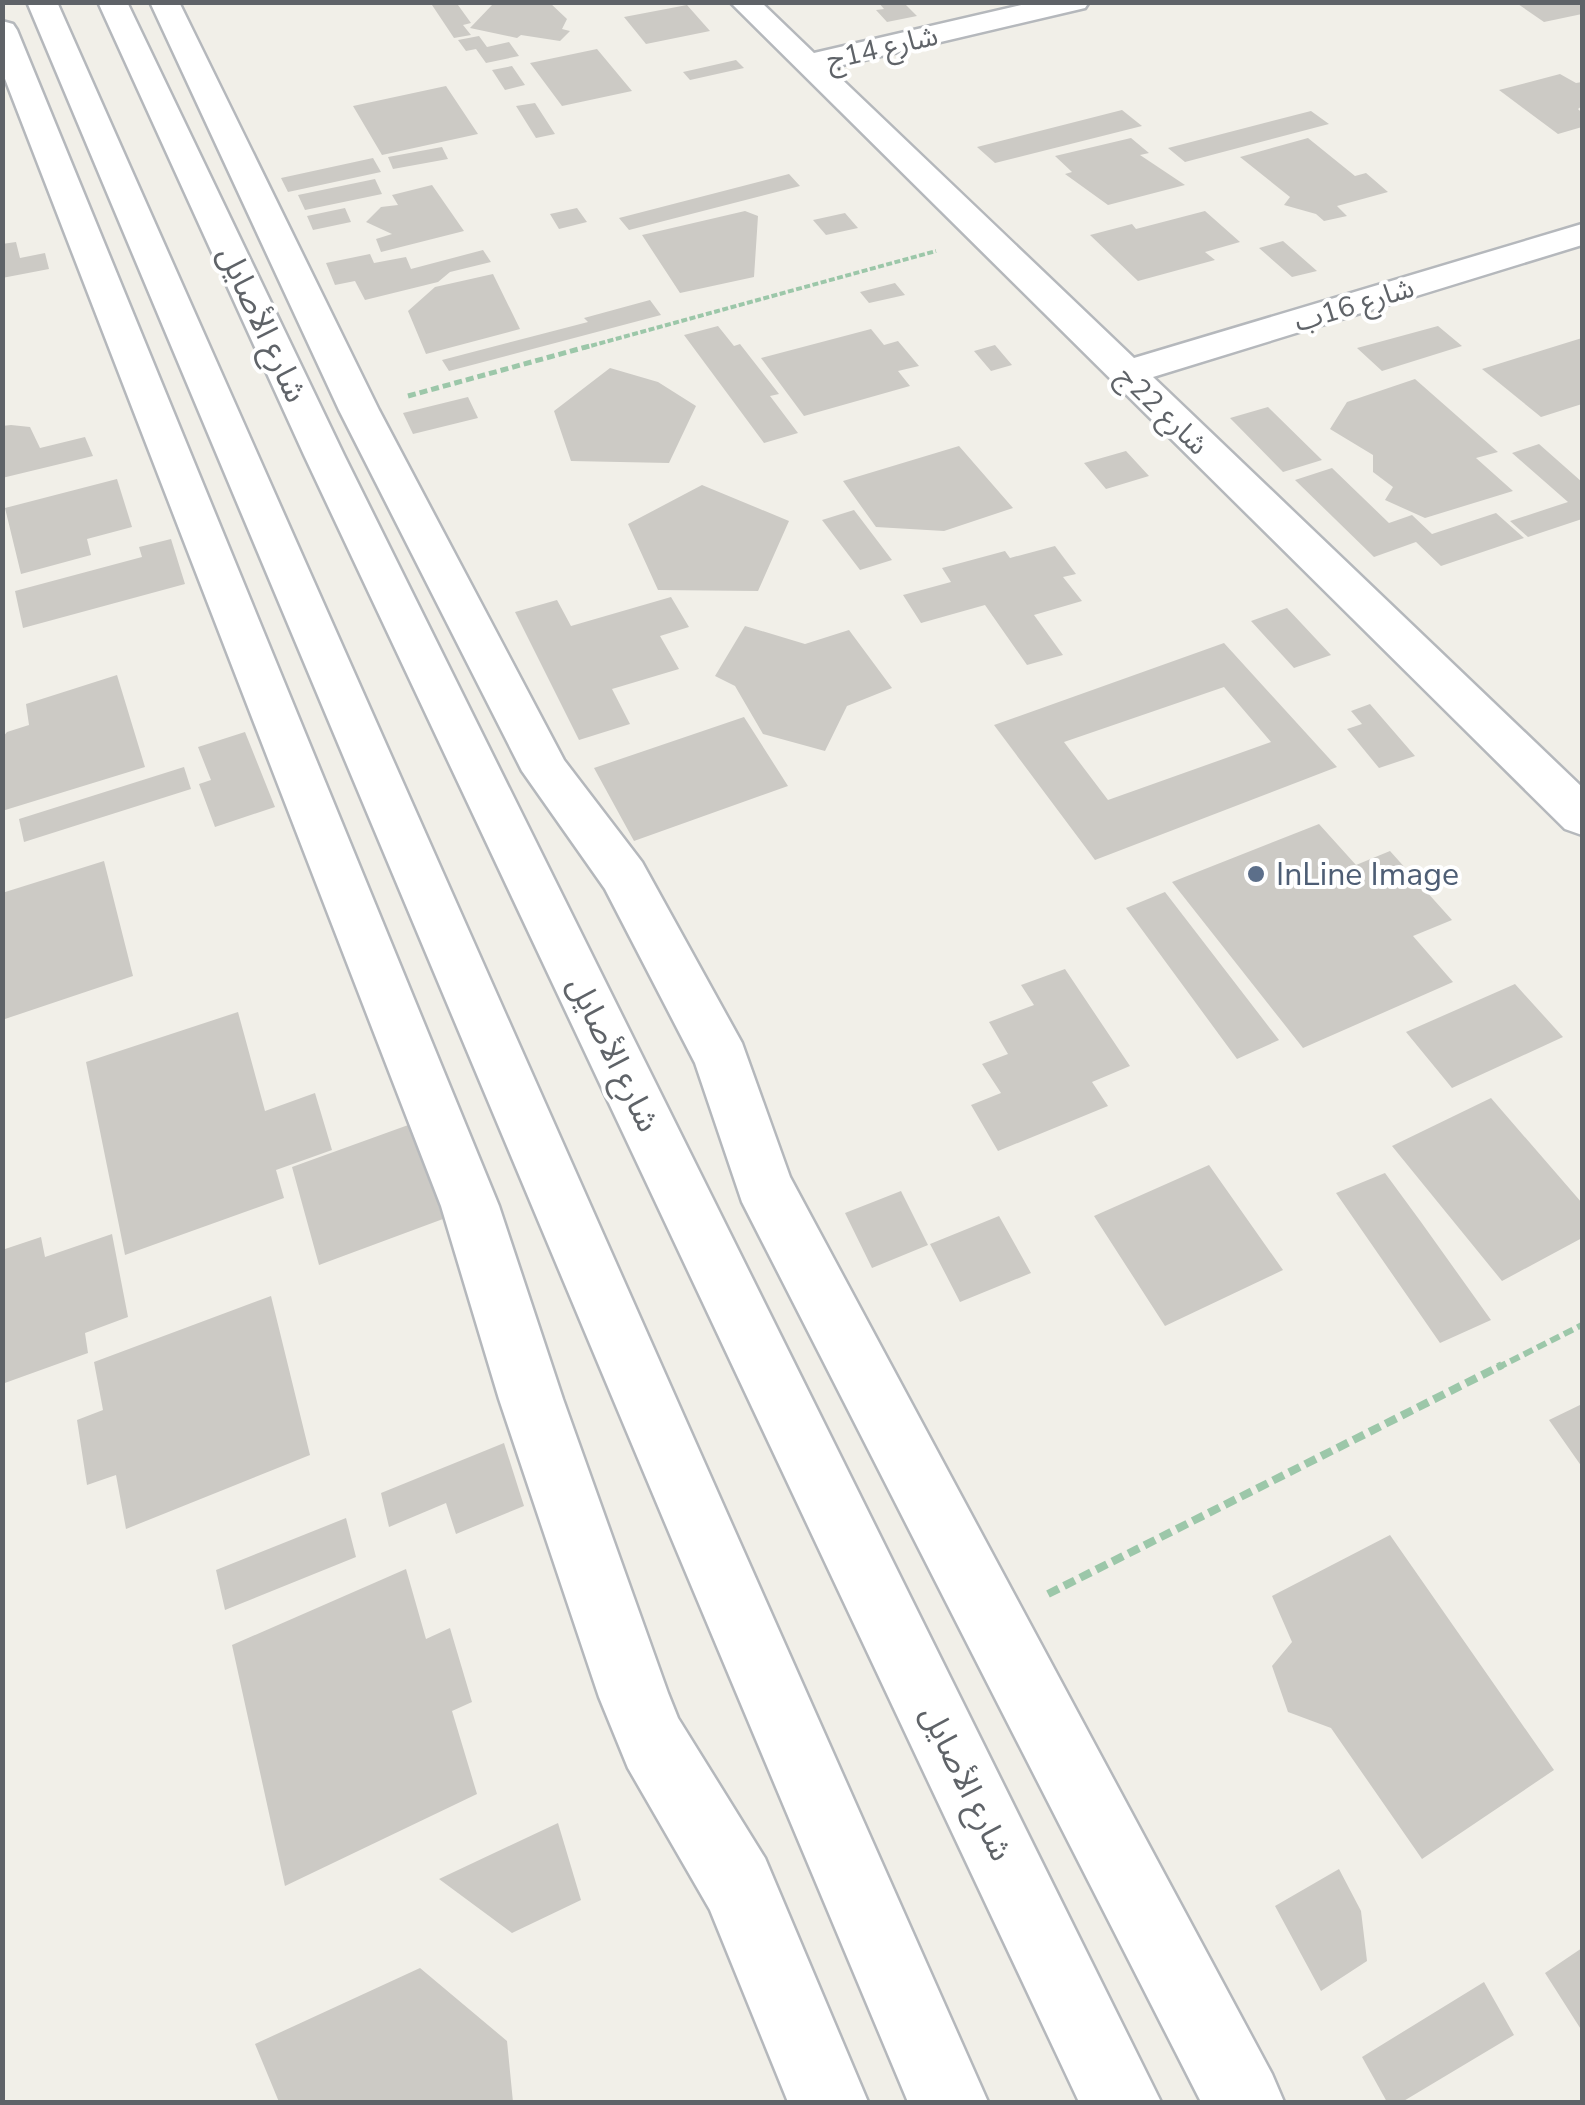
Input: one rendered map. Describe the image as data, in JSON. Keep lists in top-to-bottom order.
{
  "streets": {
    "street": [
      "شارع 14ج",
      "شارع 16ب",
      "شارع الأصايل",
      "شارع 22ج"
    ]
  },
  "crossings": [
    ["شارع 14ج", "شارع 22ج"],
    ["شارع 16ب", "شارع 22ج"]
  ],
  "places": ["InLine Image"]
}
